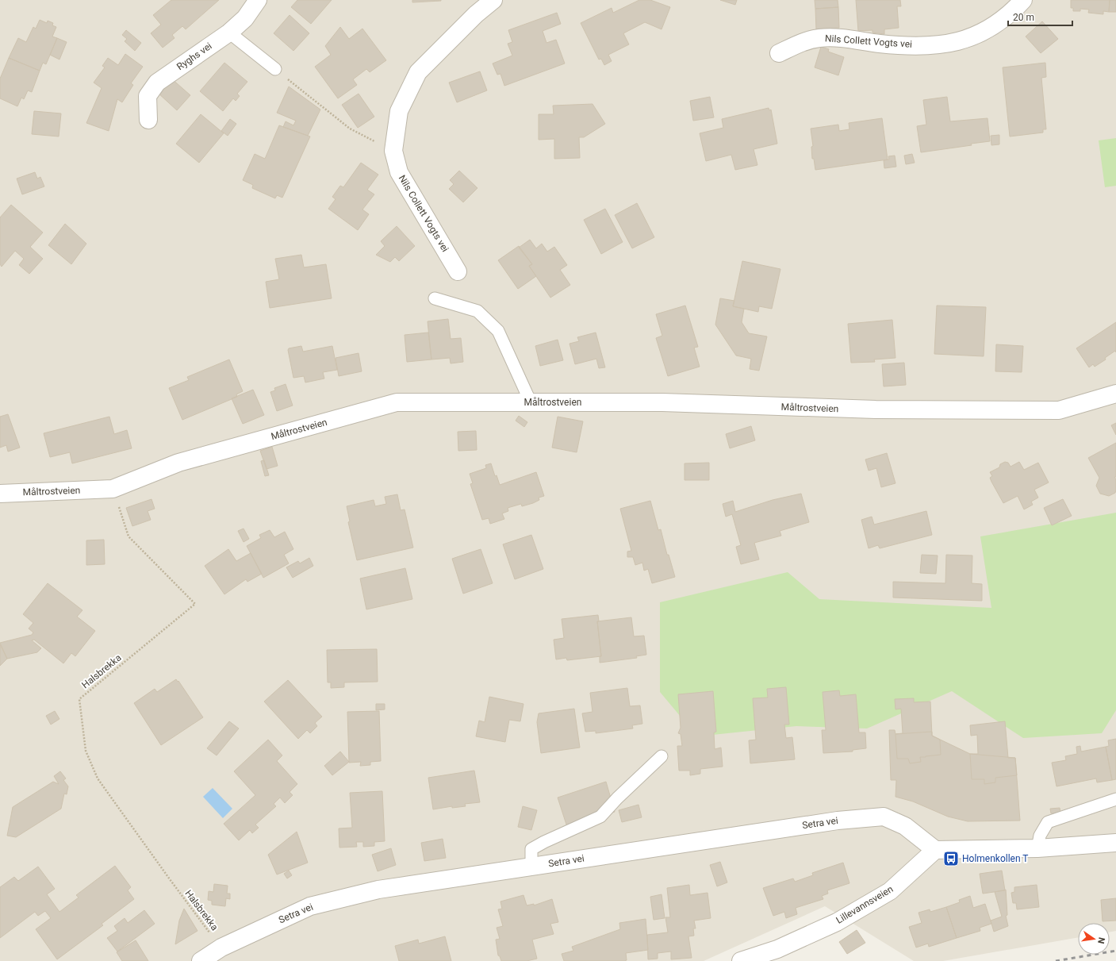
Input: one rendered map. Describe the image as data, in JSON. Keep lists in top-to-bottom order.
{
  "streets": {
    "street": [
      "Nils Collett Vogts vei",
      "Ryghs vei",
      "Måltrostveien",
      "Setra vei",
      "Lillevannsveien"
    ],
    "path": ["Halsbrekka"]
  },
  "crossings": [
    ["Måltrostveien", "Halsbrekka"],
    ["Setra vei", "Lillevannsveien"]
  ],
  "places": {
    "bus stop": ["Holmenkollen T"]
  },
  "scale_bar": "20 m",
  "north": "right"
}
